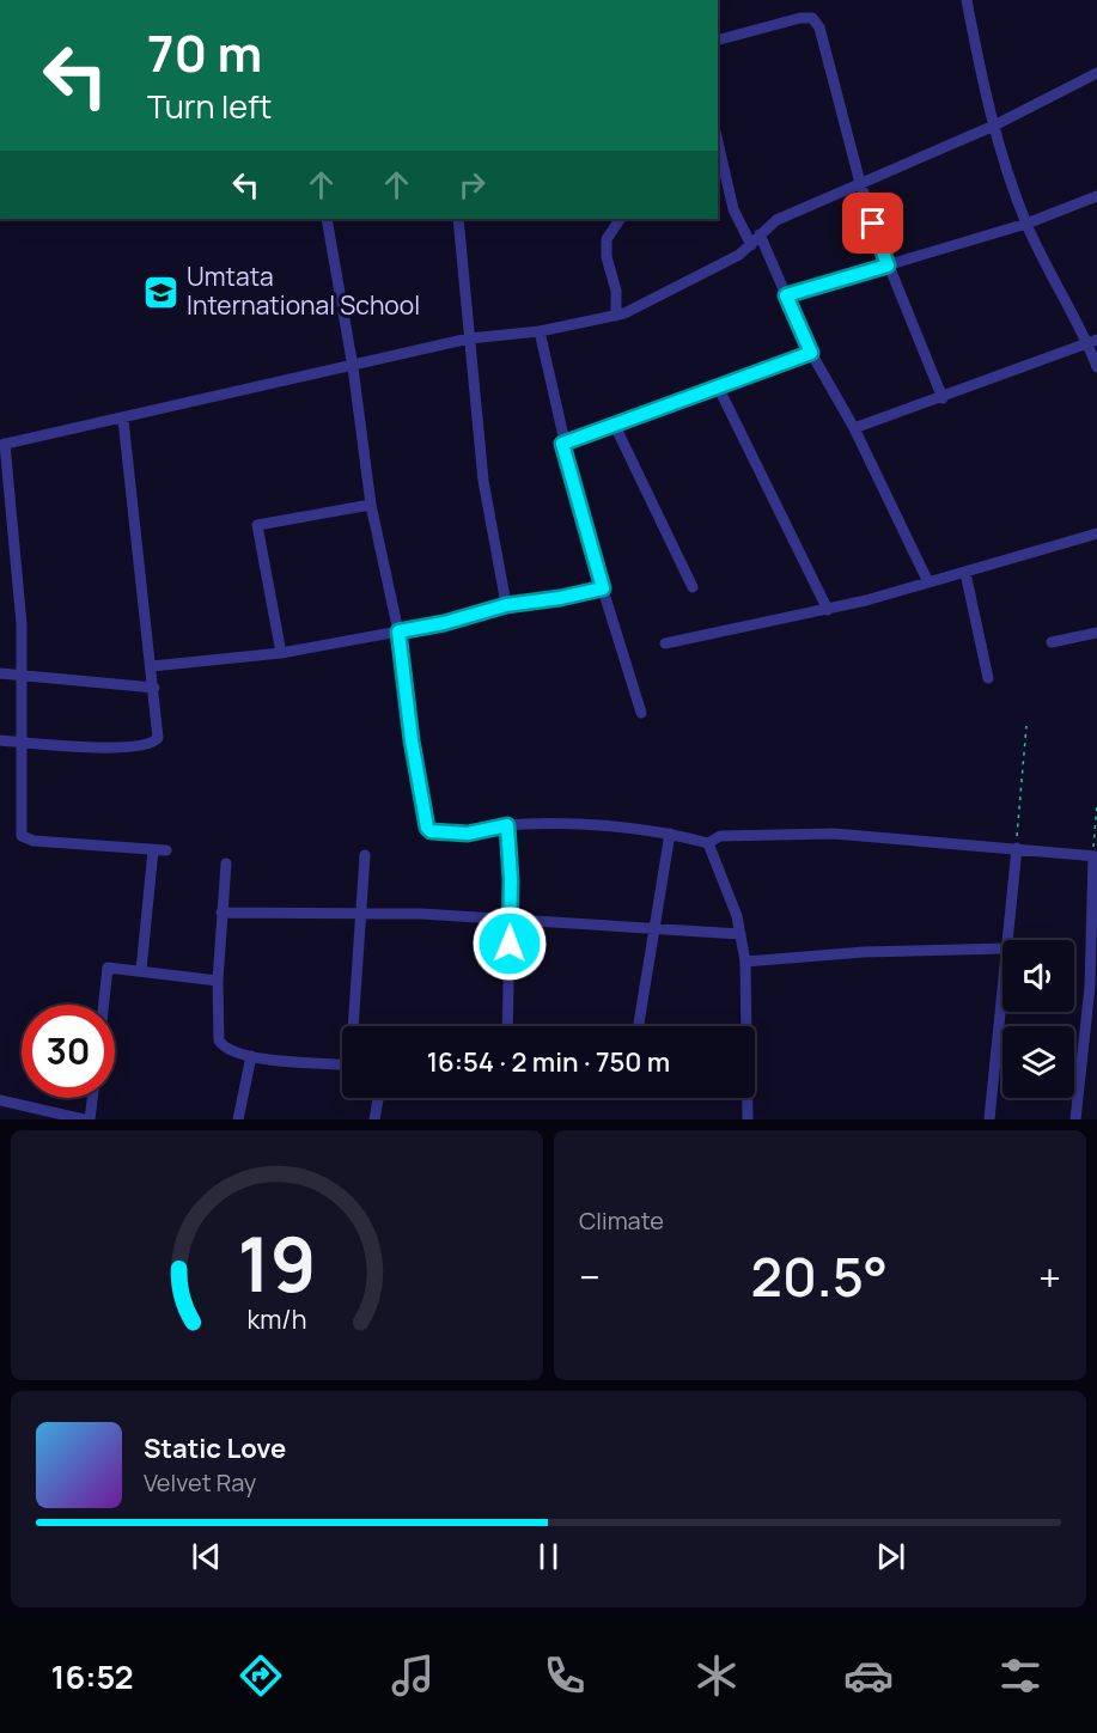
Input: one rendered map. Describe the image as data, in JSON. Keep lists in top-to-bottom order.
{
  "places": {
    "school or university": ["Umtata International School"]
  },
  "page": {
    "turn": ["70 m", "Turn left"],
    "limit": "30",
    "trip": "16:54 · 2 min · 750 m",
    "tile": "Climate",
    "heat": ["−", "20.5°", "+"],
    "song": ["Static Love", "Velvet Ray"],
    "tabs": "16:52",
    "gauge": ["19", "km/h"]
  }
}
